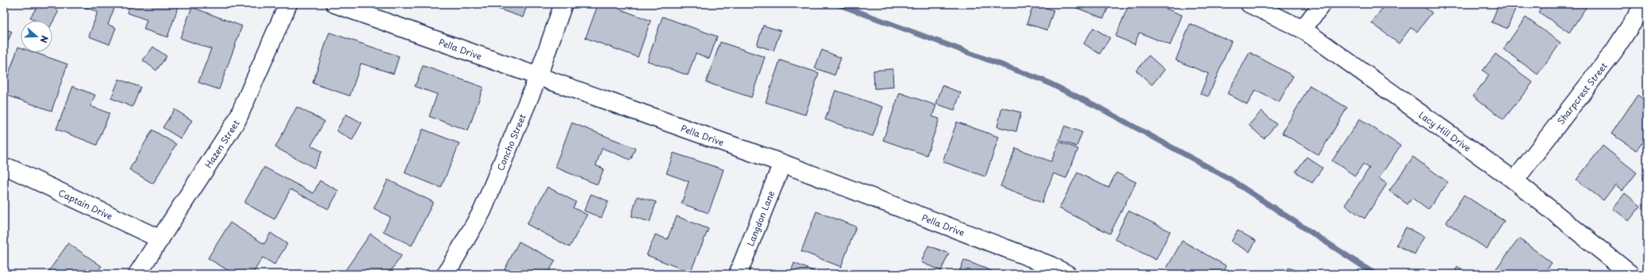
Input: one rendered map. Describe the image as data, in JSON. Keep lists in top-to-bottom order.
{
  "streets": {
    "street": [
      "Pella Drive",
      "Sharpcrest Street",
      "Lacy Hill Drive",
      "Concho Street",
      "Hazen Street",
      "Captain Drive",
      "Langdon Lane"
    ]
  },
  "crossings": [
    ["Pella Drive", "Concho Street"],
    ["Pella Drive", "Langdon Lane"],
    ["Sharpcrest Street", "Lacy Hill Drive"],
    ["Hazen Street", "Captain Drive"]
  ],
  "north": "right"
}
